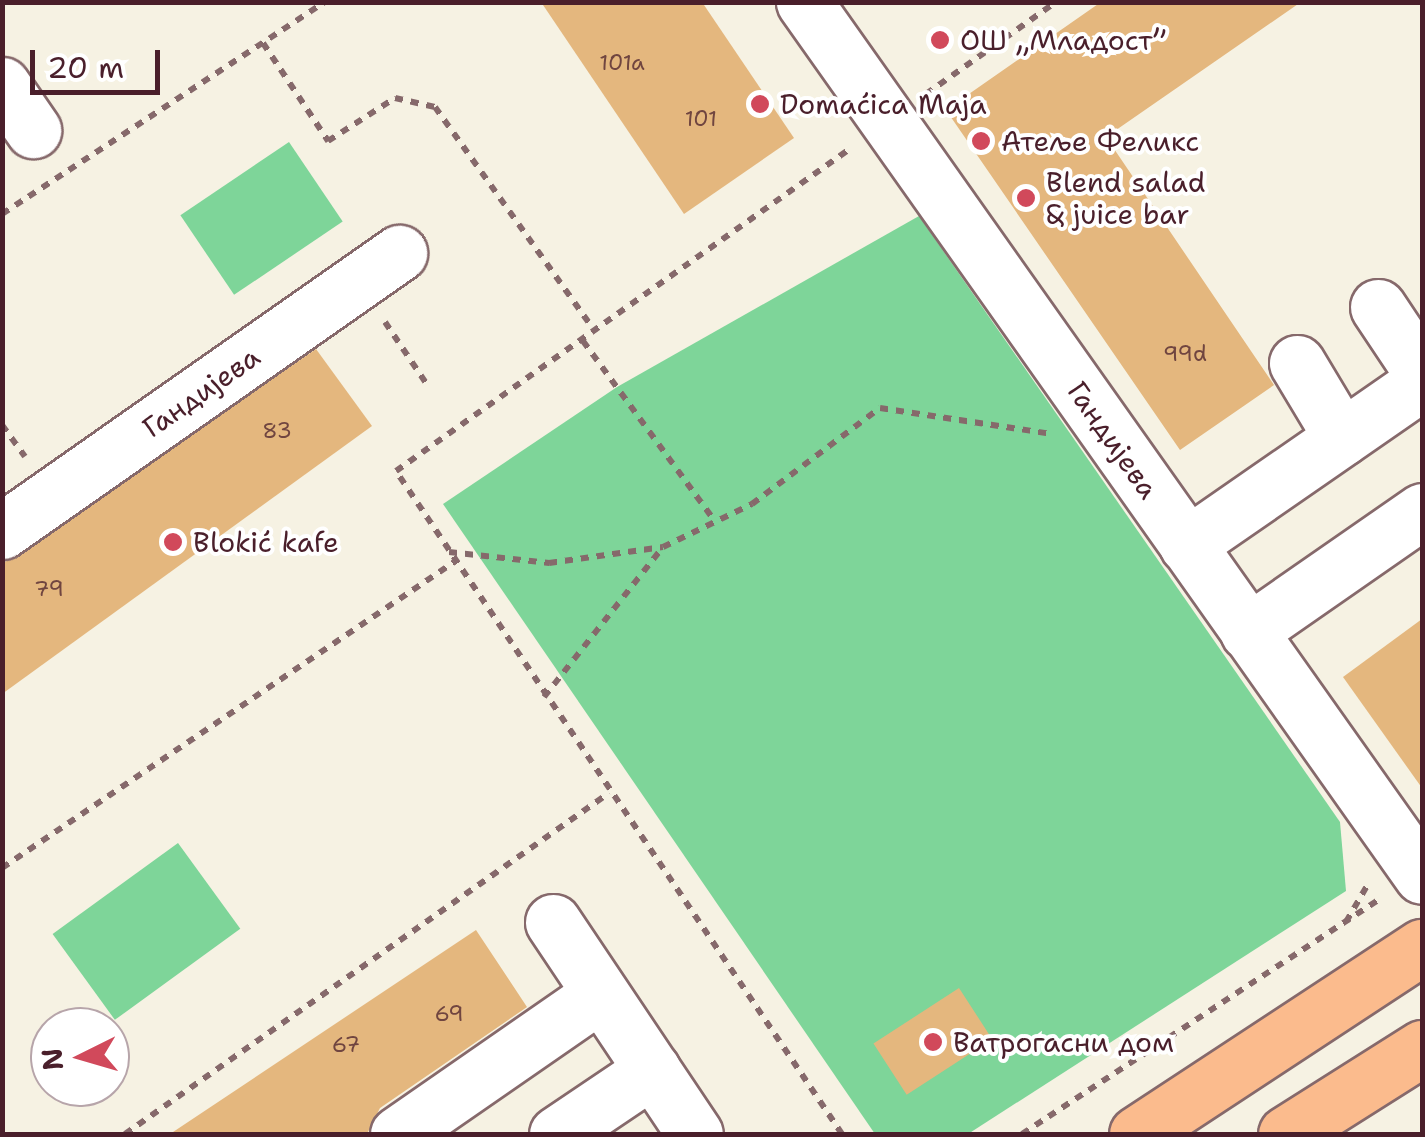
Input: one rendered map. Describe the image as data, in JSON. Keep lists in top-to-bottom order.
{
  "streets": {
    "street": ["Гандијева"]
  },
  "places": [
    "ОШ „Младост”",
    "Domaćica Maja",
    "Атеље Феликс",
    "Blend salad & juice bar",
    "Blokić kafe",
    "Ватрогасни дом"
  ],
  "house_numbers": [
    "101a",
    "101",
    "99d",
    "83",
    "79",
    "69",
    "67"
  ],
  "scale_bar": "20 m",
  "north": "left"
}
